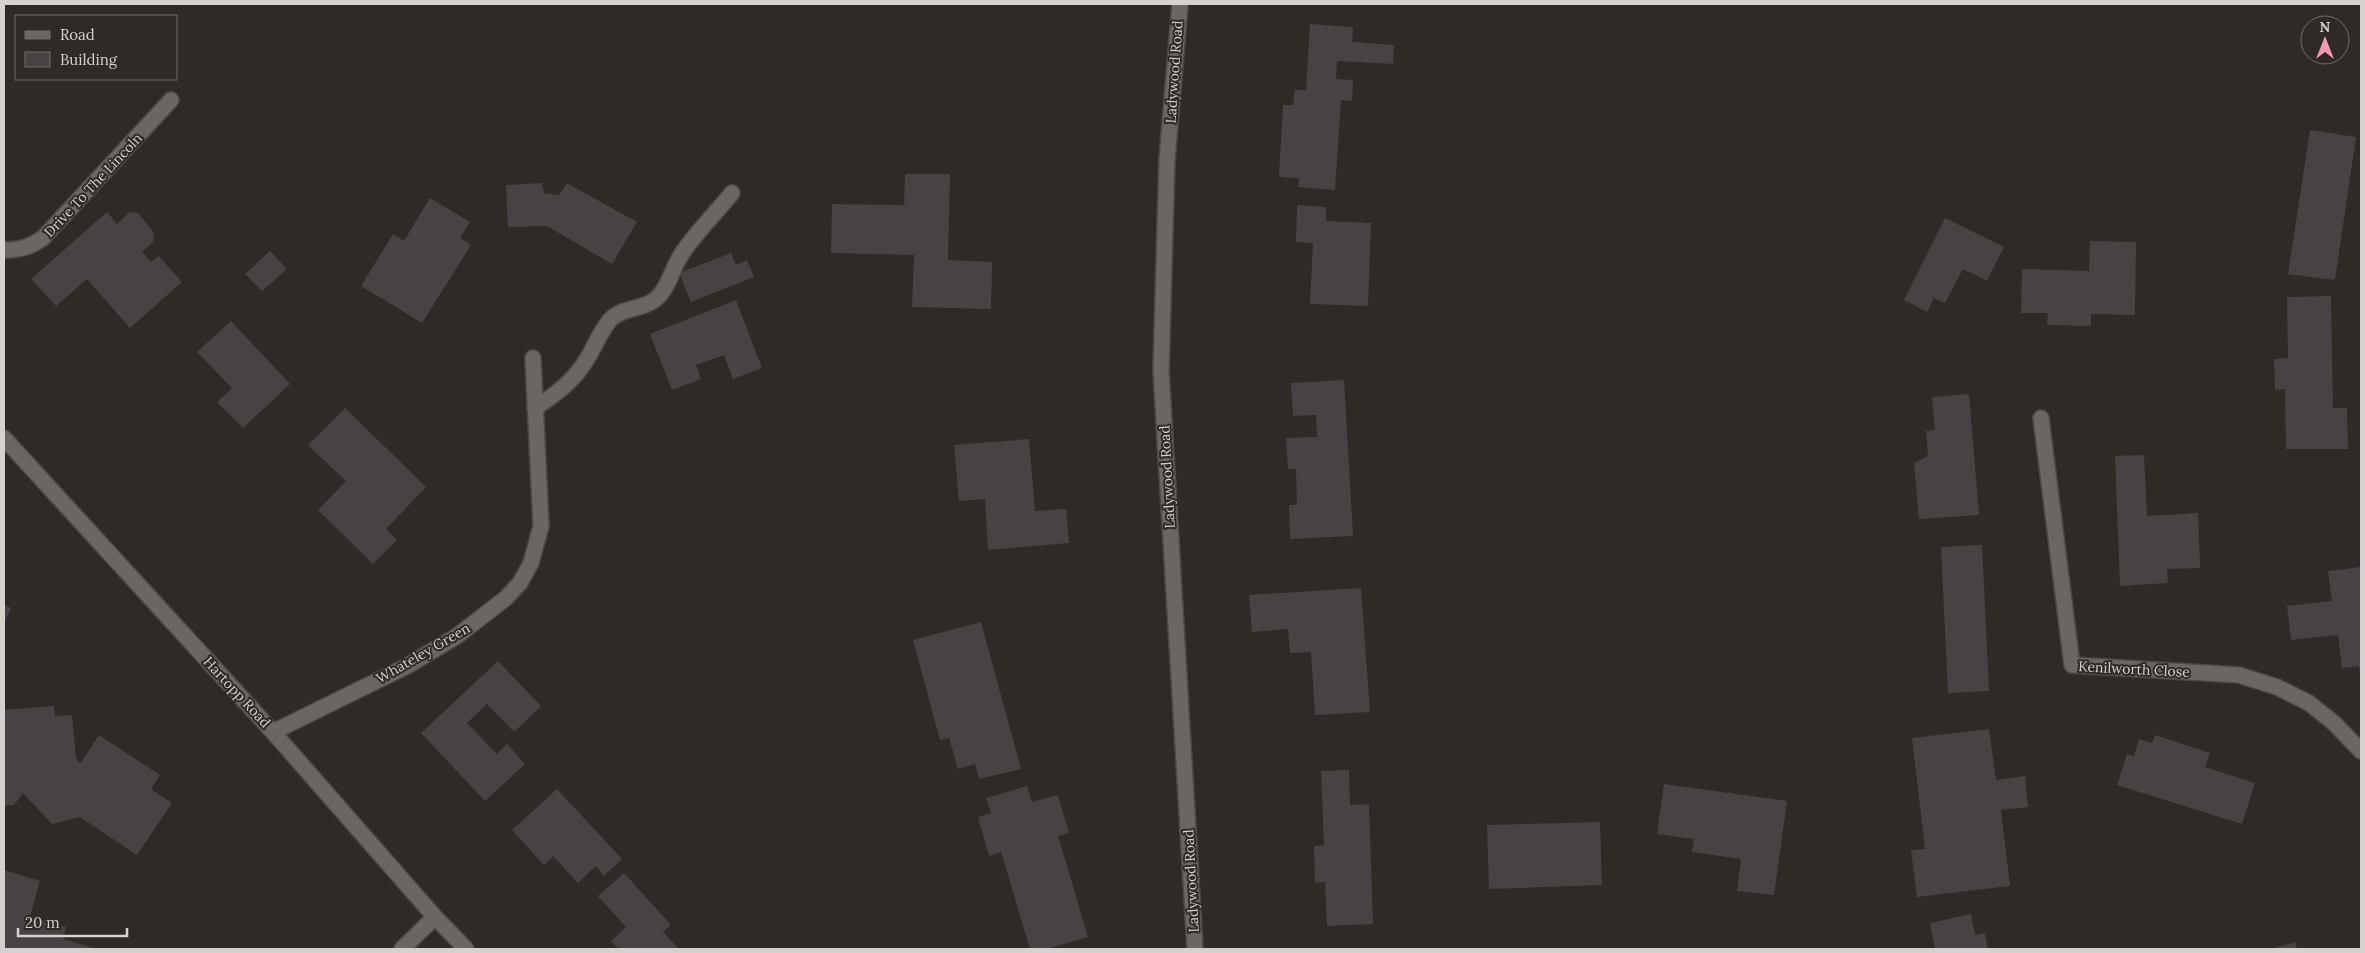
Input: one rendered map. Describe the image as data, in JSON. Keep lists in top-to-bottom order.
{
  "streets": {
    "street": [
      "Ladywood Road",
      "Drive To The Lincoln",
      "Whateley Green",
      "Kenilworth Close",
      "Hartopp Road"
    ]
  },
  "crossings": [
    ["Whateley Green", "Hartopp Road"]
  ],
  "legend": ["Road", "Building"],
  "scale_bar": "20 m",
  "north": "top"
}
